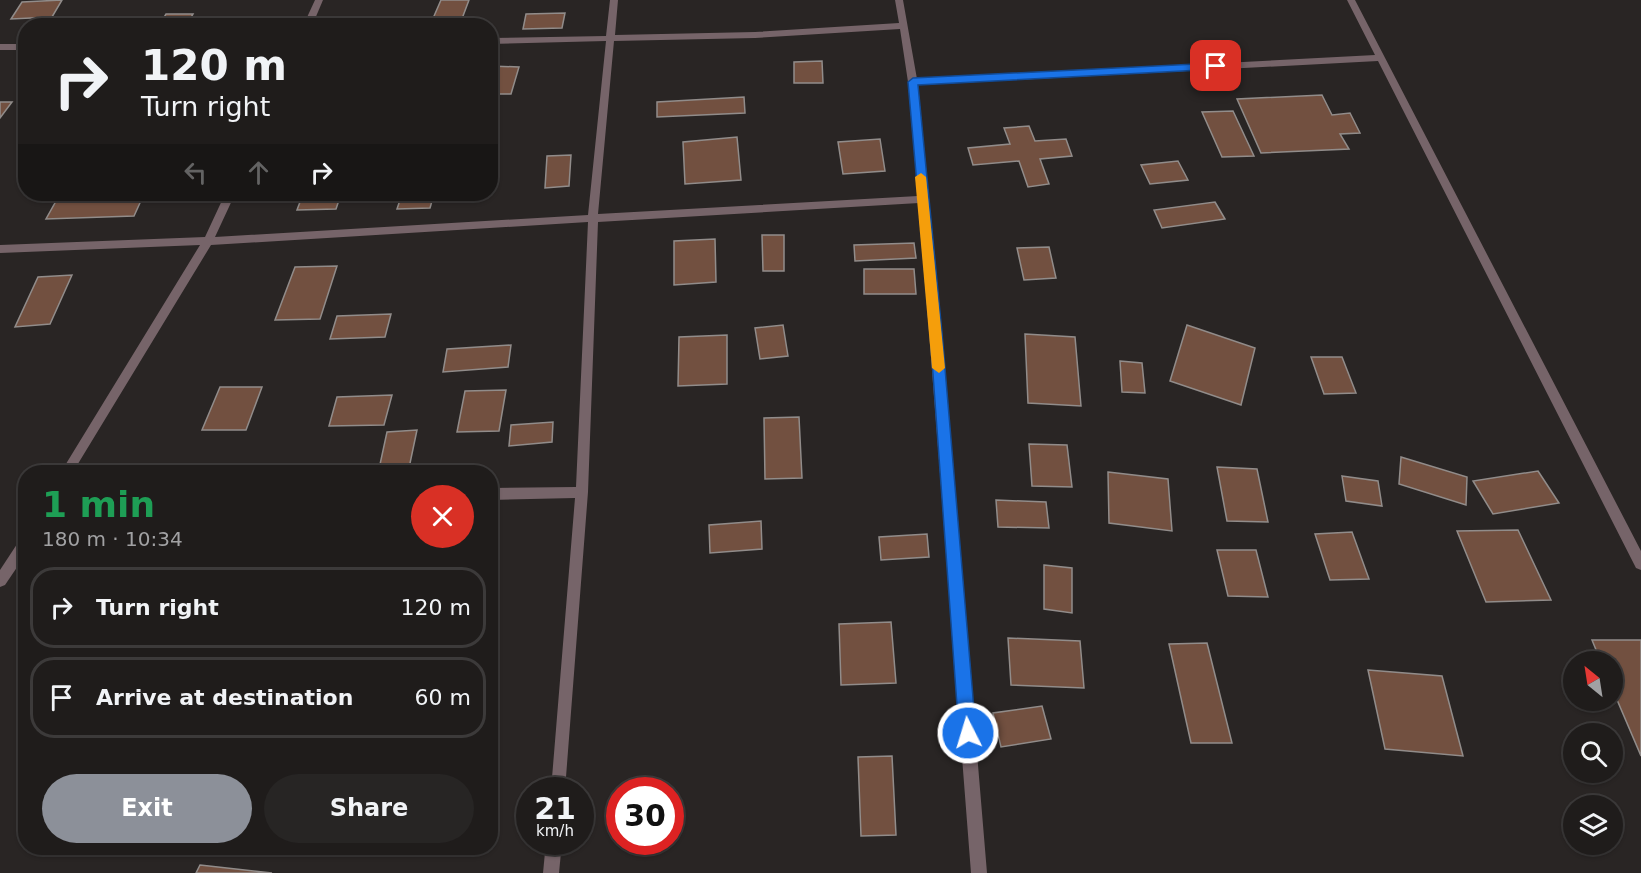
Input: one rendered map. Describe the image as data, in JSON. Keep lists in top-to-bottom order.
{
  "north": "top left",
  "page": {
    "turn": ["120 m", "Turn right"],
    "heading": ["1 min", "180 m · 10:34"],
    "list": [
      {
        "name": "Turn right",
        "value": "120 m"
      },
      {
        "name": "Arrive at destination",
        "value": "60 m"
      }
    ],
    "buttons": ["Exit", "Share"],
    "speed": "21 km/h",
    "limit": "30"
  }
}
